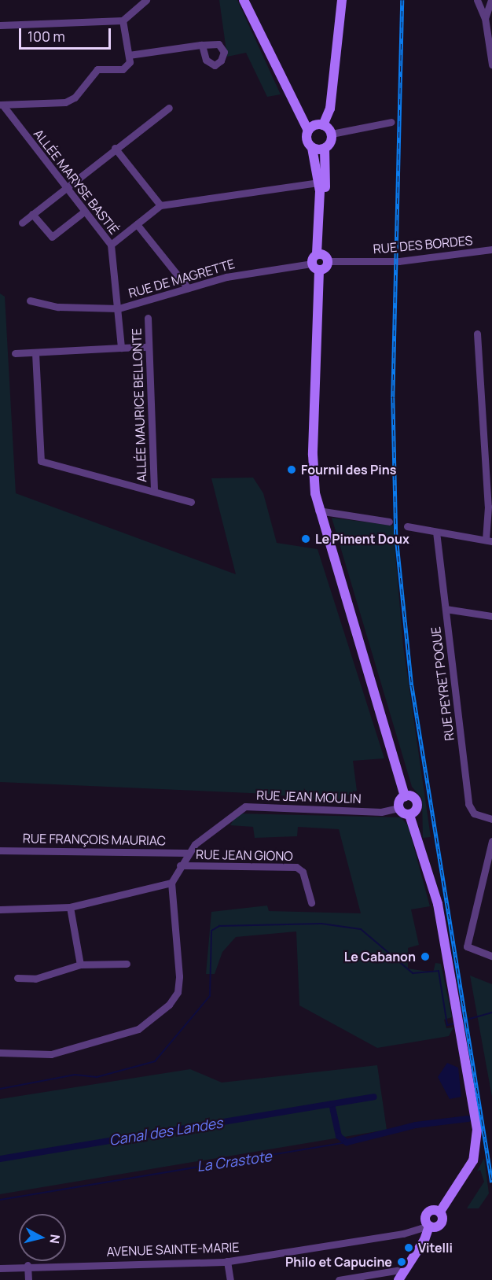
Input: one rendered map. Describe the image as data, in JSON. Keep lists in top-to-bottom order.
{
  "streets": {
    "street": [
      "ALLÉE MARYSE BASTIÉ",
      "RUE DES BORDES",
      "RUE DE MAGRETTE",
      "ALLÉE MAURICE BELLONTE",
      "RUE PEYRET POQUE",
      "RUE JEAN MOULIN",
      "RUE FRANÇOIS MAURIAC",
      "RUE JEAN GIONO",
      "AVENUE SAINTE-MARIE"
    ]
  },
  "crossings": [
    ["ALLÉE MARYSE BASTIÉ", "RUE DE MAGRETTE"],
    ["RUE JEAN MOULIN", "RUE FRANÇOIS MAURIAC"],
    ["RUE JEAN MOULIN", "RUE JEAN GIONO"]
  ],
  "water": ["Canal des Landes", "La Crastote"],
  "places": [
    "Fournil des Pins",
    "Le Piment Doux",
    "Le Cabanon",
    "Vitelli",
    "Philo et Capucine"
  ],
  "scale_bar": "100 m",
  "north": "right"
}
